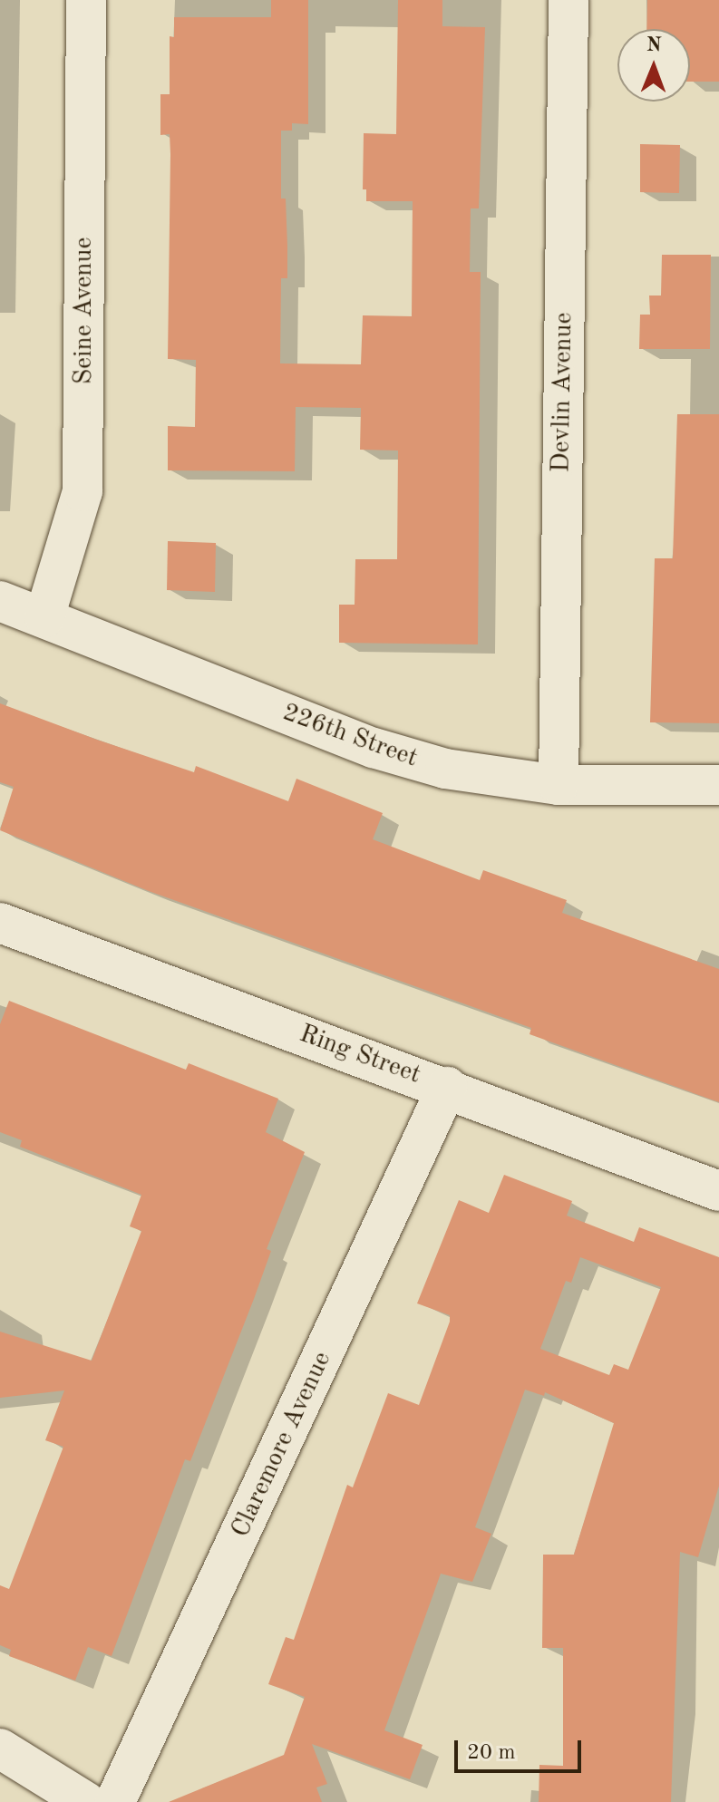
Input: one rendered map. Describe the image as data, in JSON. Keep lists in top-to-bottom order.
{
  "streets": {
    "street": [
      "Seine Avenue",
      "Devlin Avenue",
      "226th Street",
      "Ring Street",
      "Claremore Avenue"
    ]
  },
  "crossings": [
    ["Seine Avenue", "226th Street"],
    ["Devlin Avenue", "226th Street"],
    ["Ring Street", "Claremore Avenue"]
  ],
  "scale_bar": "20 m",
  "north": "top"
}
